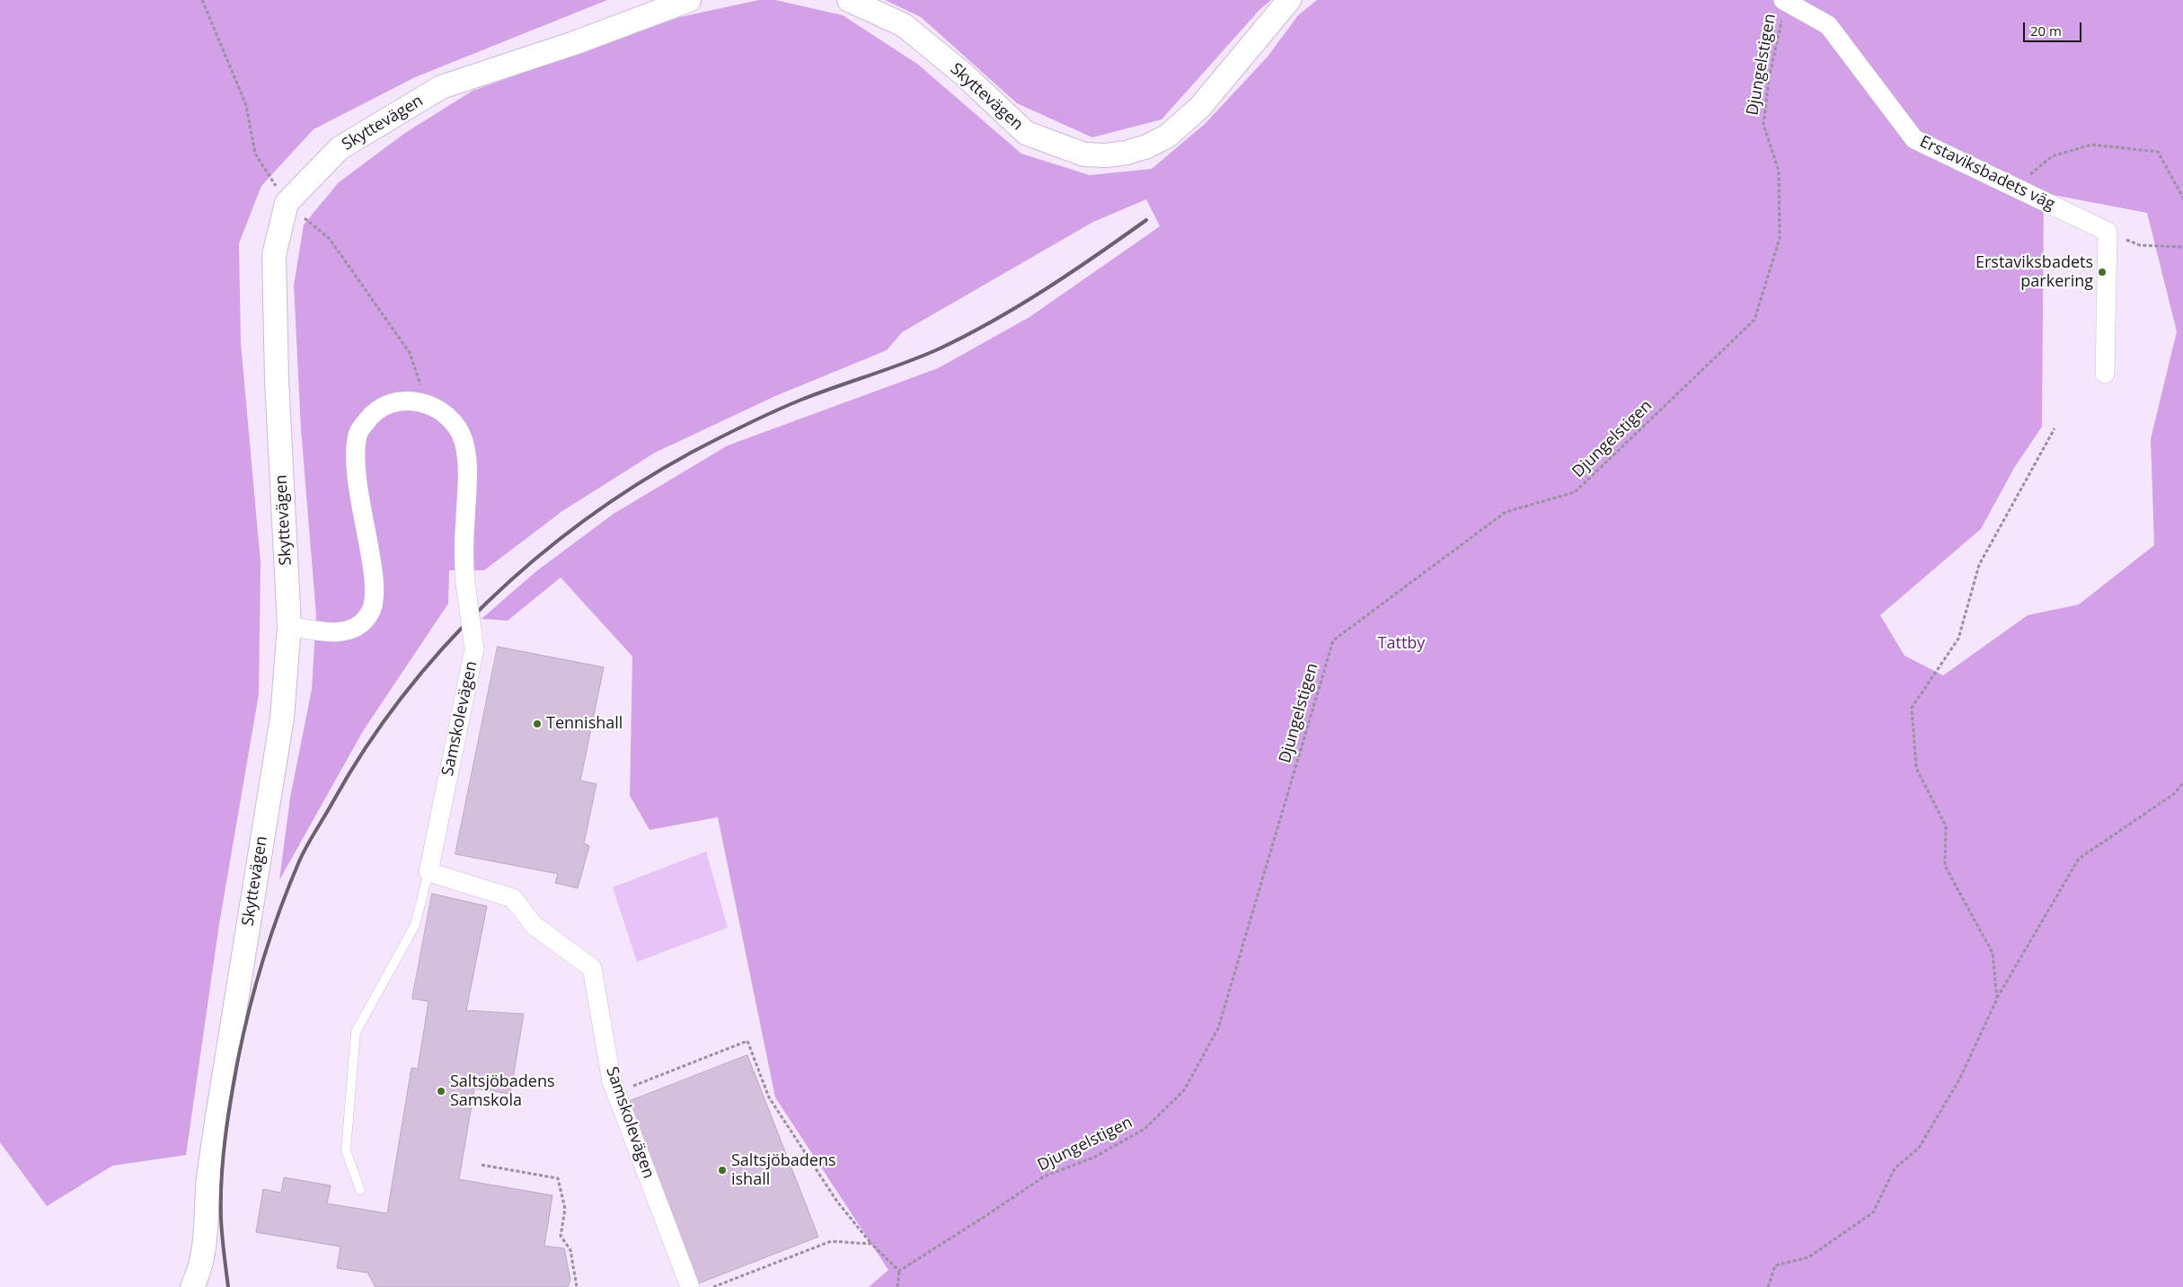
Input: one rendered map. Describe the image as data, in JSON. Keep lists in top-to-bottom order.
{
  "streets": {
    "street": ["Skyttevägen", "Erstaviksbadets väg", "Samskolevägen"],
    "path": ["Djungelstigen"]
  },
  "crossings": [
    ["Djungelstigen", "Erstaviksbadets väg"],
    ["Skyttevägen", "Samskolevägen"]
  ],
  "parks": ["Tattby"],
  "places": [
    "Erstaviksbadets parkering",
    "Tennishall",
    "Saltsjöbadens Samskola",
    "Saltsjöbadens ishall"
  ],
  "scale_bar": "20 m"
}
